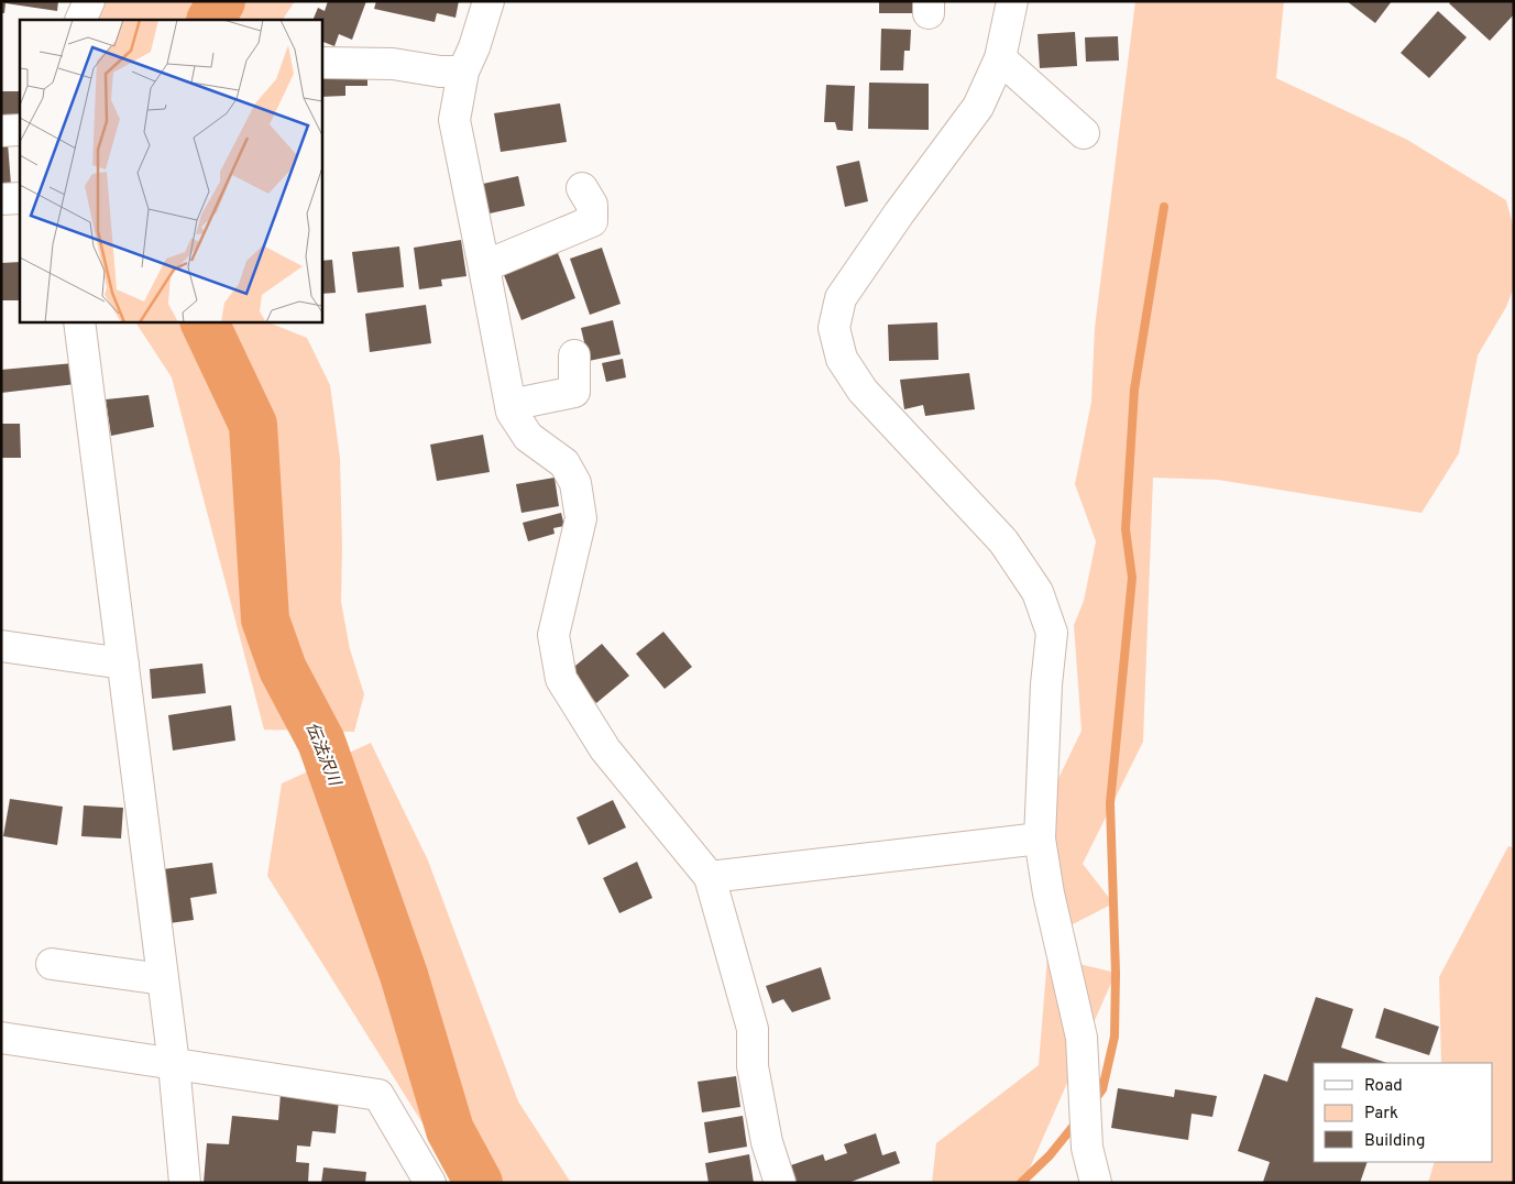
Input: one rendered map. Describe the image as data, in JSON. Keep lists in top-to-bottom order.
{
  "water": ["伝法沢川"],
  "legend": ["Road", "Park", "Building"]
}
